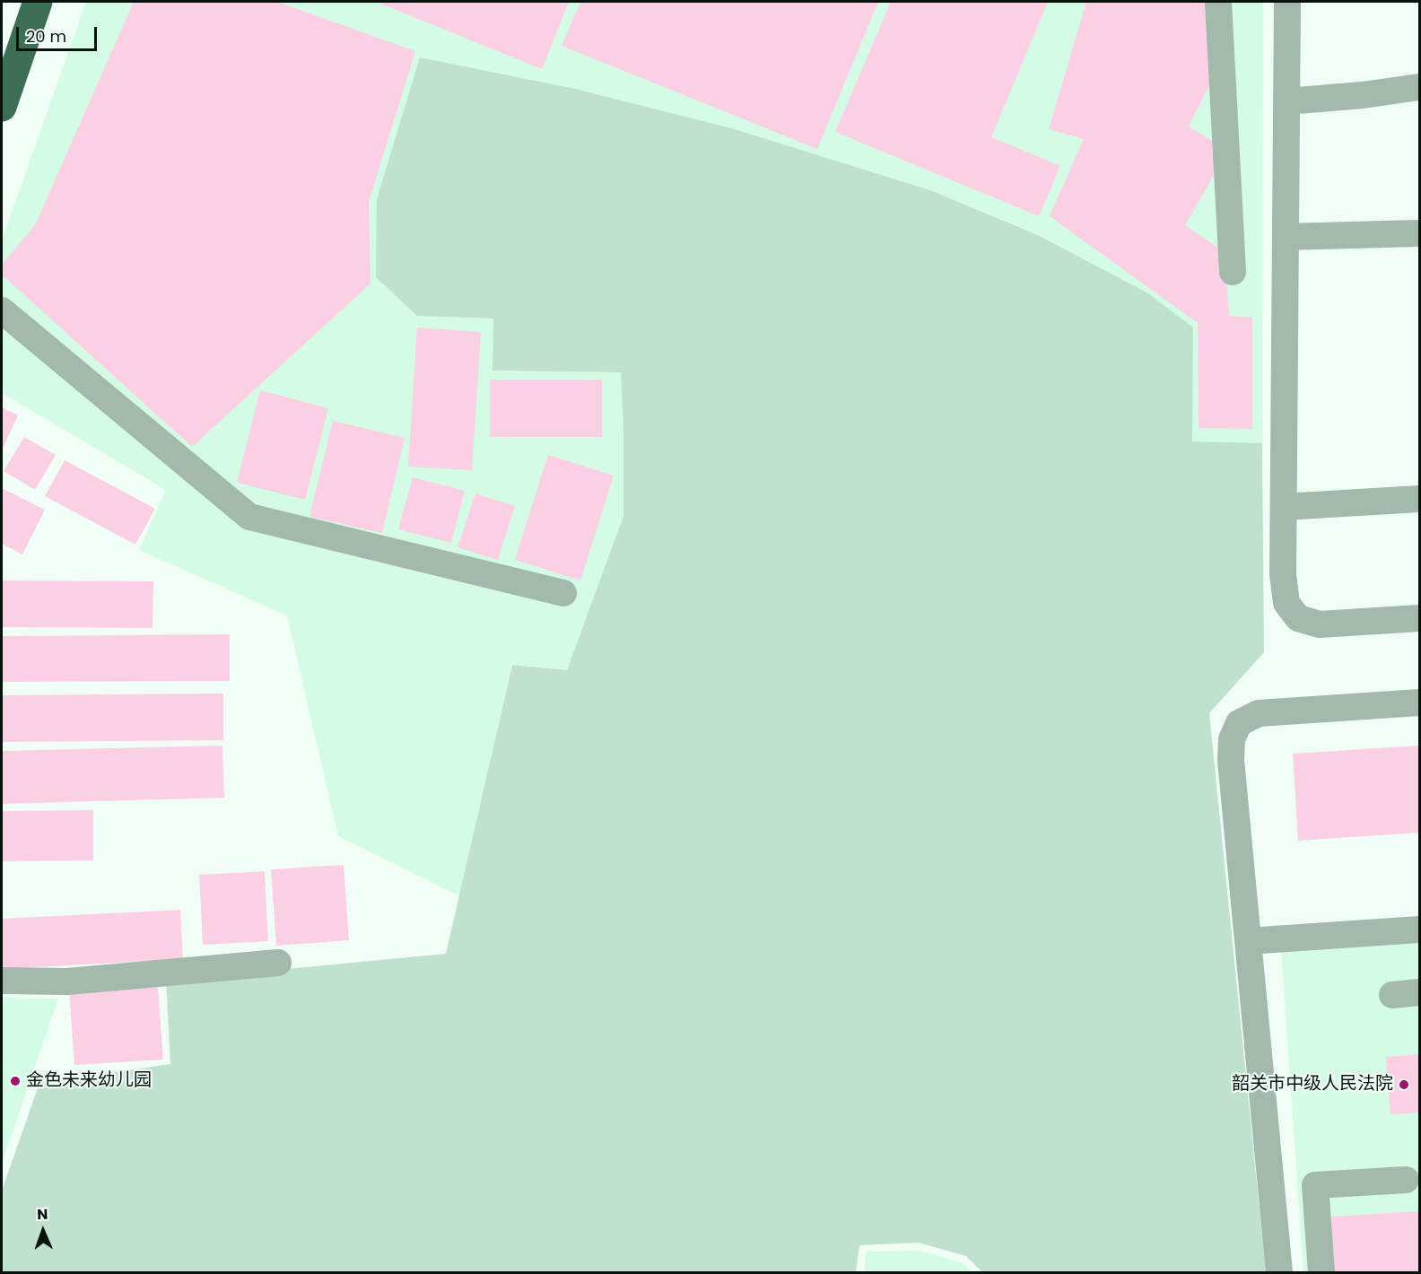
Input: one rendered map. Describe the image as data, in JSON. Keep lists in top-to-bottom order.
{
  "places": ["金色未来幼儿园", "韶关市中级人民法院"],
  "scale_bar": "20 m",
  "north": "top"
}
